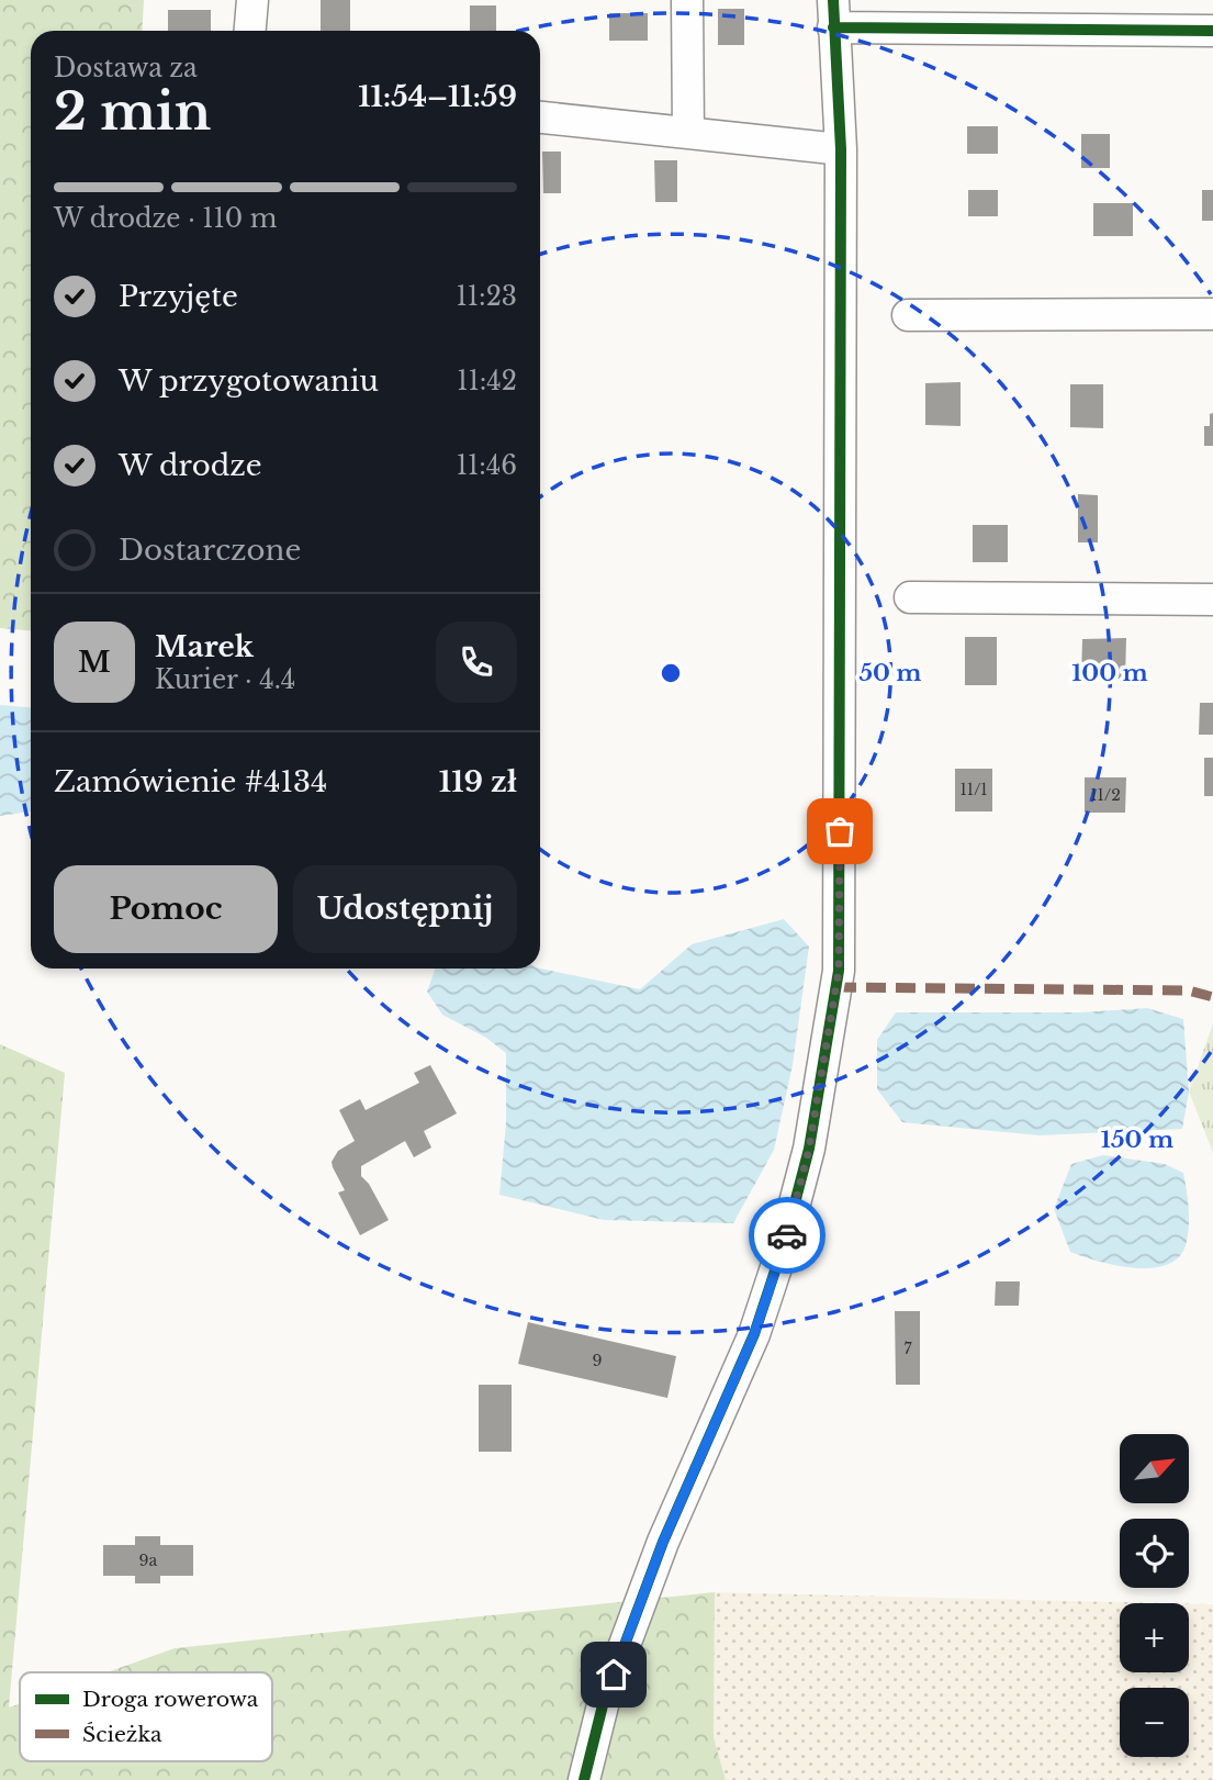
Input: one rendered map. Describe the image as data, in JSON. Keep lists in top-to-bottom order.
{
  "house_numbers": [
    "11/1",
    "11/2",
    "7",
    "9",
    "9a"
  ],
  "legend": ["Droga rowerowa", "Ścieżka"],
  "north": "top right",
  "page": {
    "heading": ["2 min", "Dostawa za", "11:54–11:59"],
    "panel": [
      "Marek",
      "Kurier · 4.4",
      "Zamówienie #4134",
      "119 zł"
    ],
    "bar": "W drodze · 110 m",
    "list": [
      ["Przyjęte", "11:23"],
      ["W przygotowaniu", "11:42"],
      ["W drodze", "11:46"],
      "Dostarczone"
    ],
    "round": "M",
    "buttons": ["Pomoc", "Udostępnij"],
    "map_buttons": ["+", "−"]
  },
  "rings": ["50 m", "100 m", "150 m"]
}
